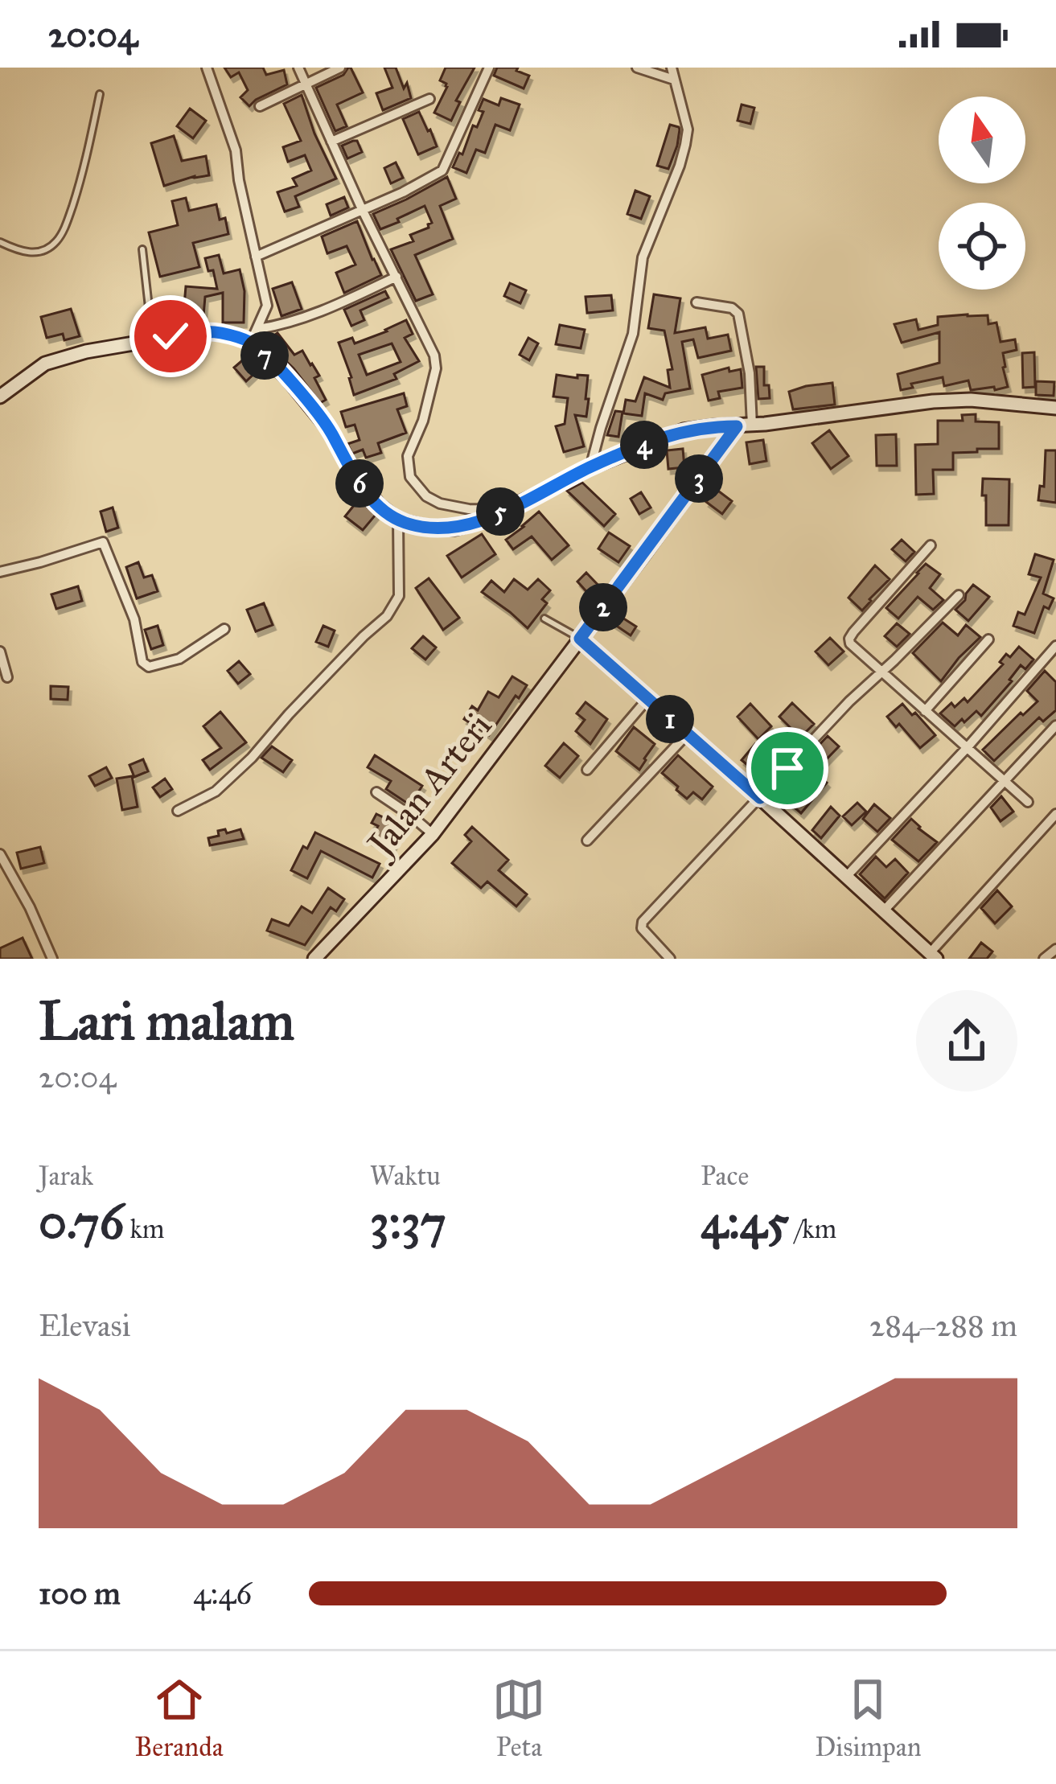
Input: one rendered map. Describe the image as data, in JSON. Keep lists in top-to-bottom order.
{
  "streets": {
    "street": ["Jalan Arteri"]
  },
  "north": "top",
  "page": {
    "status": "20:04",
    "pins": [
      "7",
      "4",
      "3",
      "6",
      "5",
      "2",
      "1"
    ],
    "heading": ["Lari malam", "20:04"],
    "stats": [
      ["Jarak", "0.76 km"],
      ["Waktu", "3:37"],
      ["Pace", "4:45 /km"]
    ],
    "chart": ["Elevasi", "284–288 m"],
    "list": [
      {
        "name": "100 m",
        "note": "4:46"
      }
    ],
    "tabs": ["Beranda", "Peta", "Disimpan"]
  }
}
